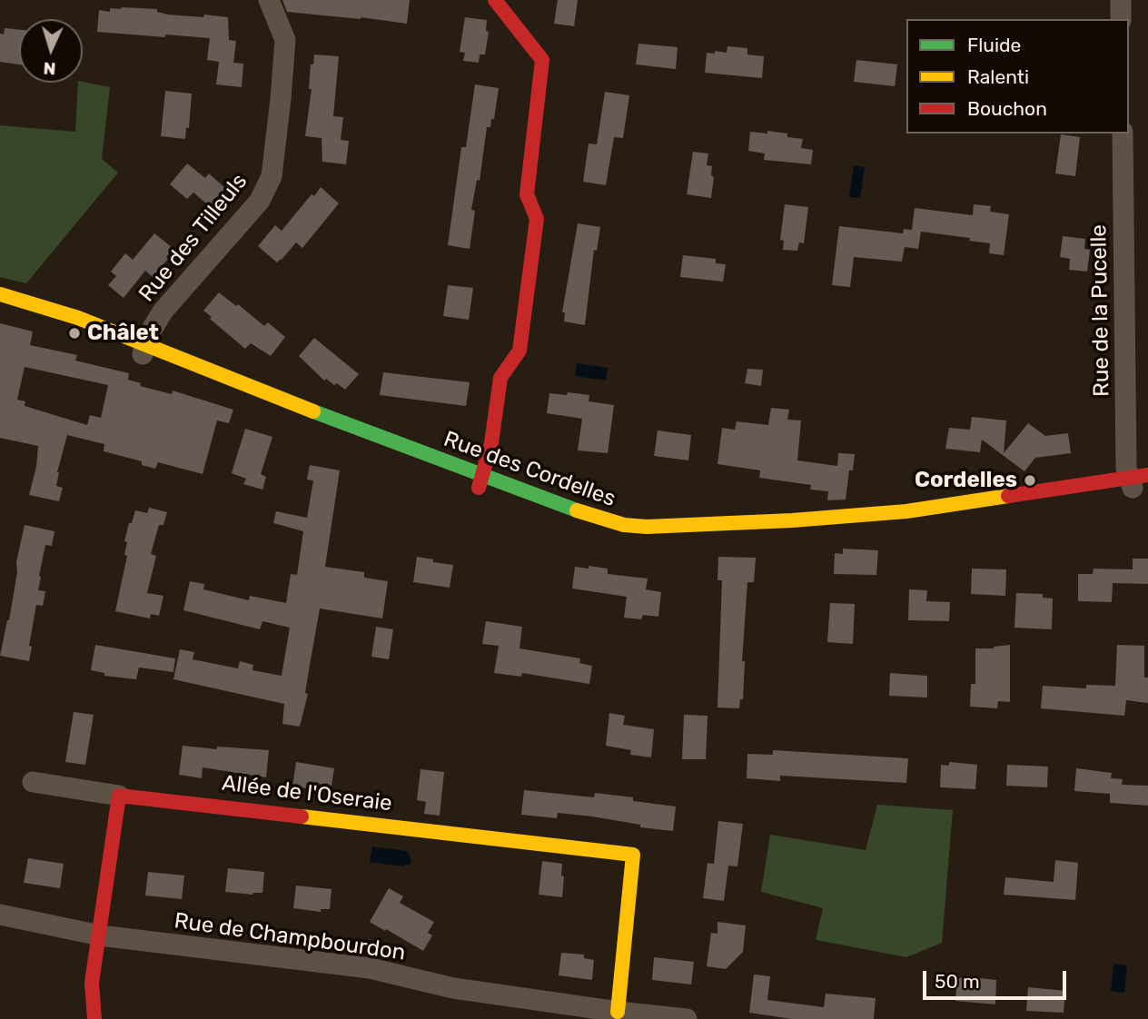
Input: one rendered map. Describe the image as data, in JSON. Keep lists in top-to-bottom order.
{
  "streets": {
    "street": [
      "Rue des Tilleuls",
      "Rue de la Pucelle",
      "Rue des Cordelles",
      "Allée de l'Oseraie",
      "Rue de Champbourdon"
    ]
  },
  "crossings": [
    ["Rue des Tilleuls", "Rue des Cordelles"],
    ["Rue de la Pucelle", "Rue des Cordelles"],
    ["Allée de l'Oseraie", "Rue de Champbourdon"]
  ],
  "places": ["Châlet", "Cordelles"],
  "legend": ["Fluide", "Ralenti", "Bouchon"],
  "scale_bar": "50 m",
  "north": "bottom"
}
